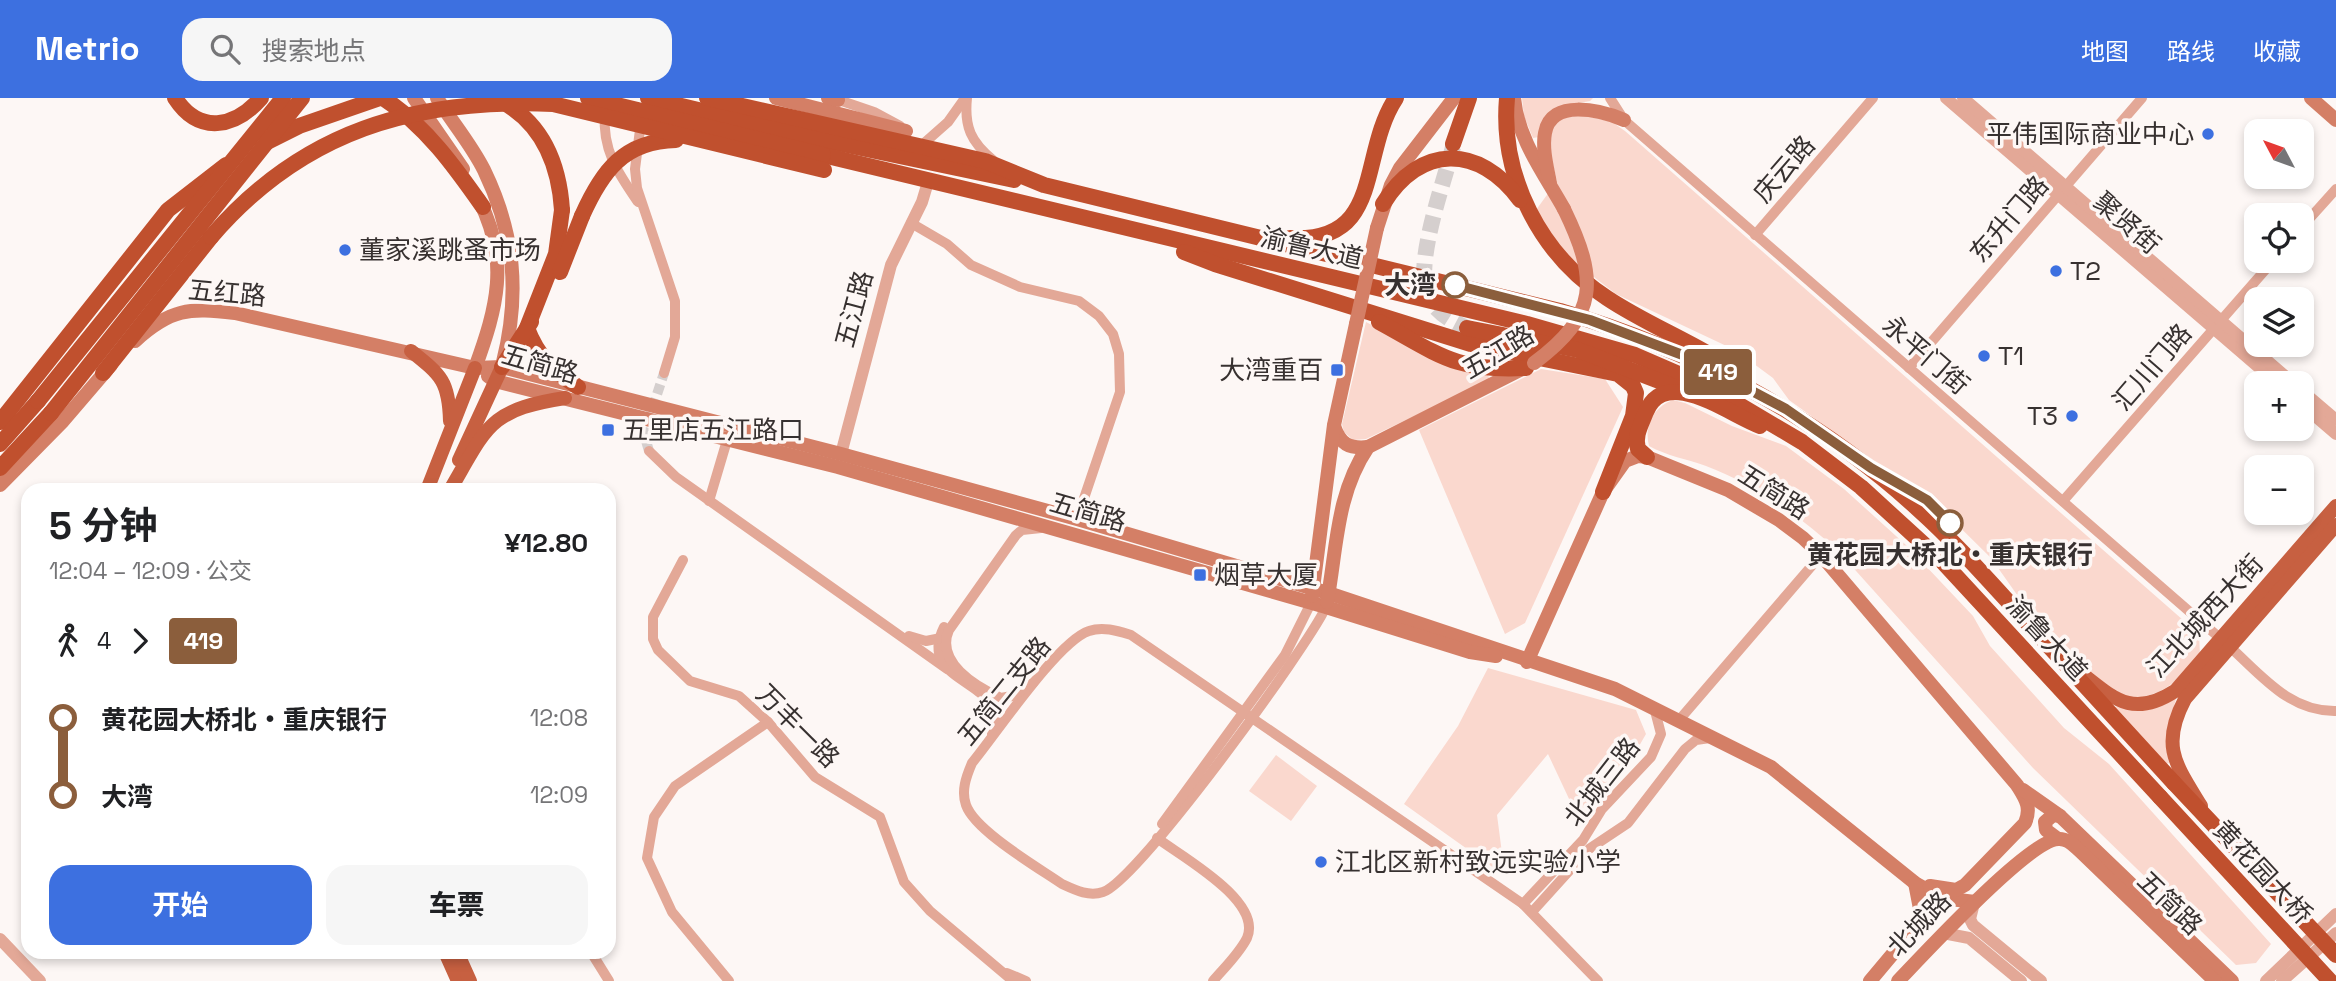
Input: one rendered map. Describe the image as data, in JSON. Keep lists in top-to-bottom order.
{
  "streets": {
    "highway": ["渝鲁大道", "五红路", "黄花园大桥"],
    "main road": [
      "五江路",
      "五简路",
      "江北城西大街",
      "北城路"
    ],
    "street": [
      "庆云路",
      "东升门路",
      "聚贤街",
      "永平门街",
      "汇川门路",
      "五简二支路",
      "万丰一路",
      "北城三路"
    ]
  },
  "crossings": [
    ["庆云路", "永平门街"],
    ["东升门路", "聚贤街"],
    ["东升门路", "永平门街"],
    ["聚贤街", "汇川门路"],
    ["渝鲁大道", "五江路"],
    ["渝鲁大道", "江北城西大街"],
    ["渝鲁大道", "黄花园大桥"],
    ["五红路", "五简路"],
    ["五江路", "五简路"],
    ["永平门街", "汇川门路"],
    ["永平门街", "江北城西大街"],
    ["五简路", "五简二支路"],
    ["五简路", "北城三路"],
    ["五简路", "北城路"],
    ["江北城西大街", "黄花园大桥"]
  ],
  "places": {
    "other": [
      "平伟国际商业中心",
      "董家溪跳蚤市场",
      "T2",
      "大湾",
      "T1",
      "T3",
      "黄花园大桥北‧重庆银行",
      "江北区新村致远实验小学"
    ],
    "transit": ["大湾重百", "五里店五江路口", "烟草大厦"]
  },
  "lines": ["bus line 419"],
  "north": "top left",
  "page": {
    "header": "Metrio",
    "search": "搜索地点",
    "nav": ["地图", "路线", "收藏"],
    "on_map": "419",
    "map_buttons": ["+", "−"],
    "heading": ["5 分钟", "12:04 – 12:09 · 公交", "¥12.80"],
    "legs": ["4", "419"],
    "list": [
      {
        "name": "黄花园大桥北‧重庆银行",
        "value": "12:08"
      },
      {
        "name": "大湾",
        "value": "12:09"
      }
    ],
    "buttons": ["开始", "车票"]
  }
}
